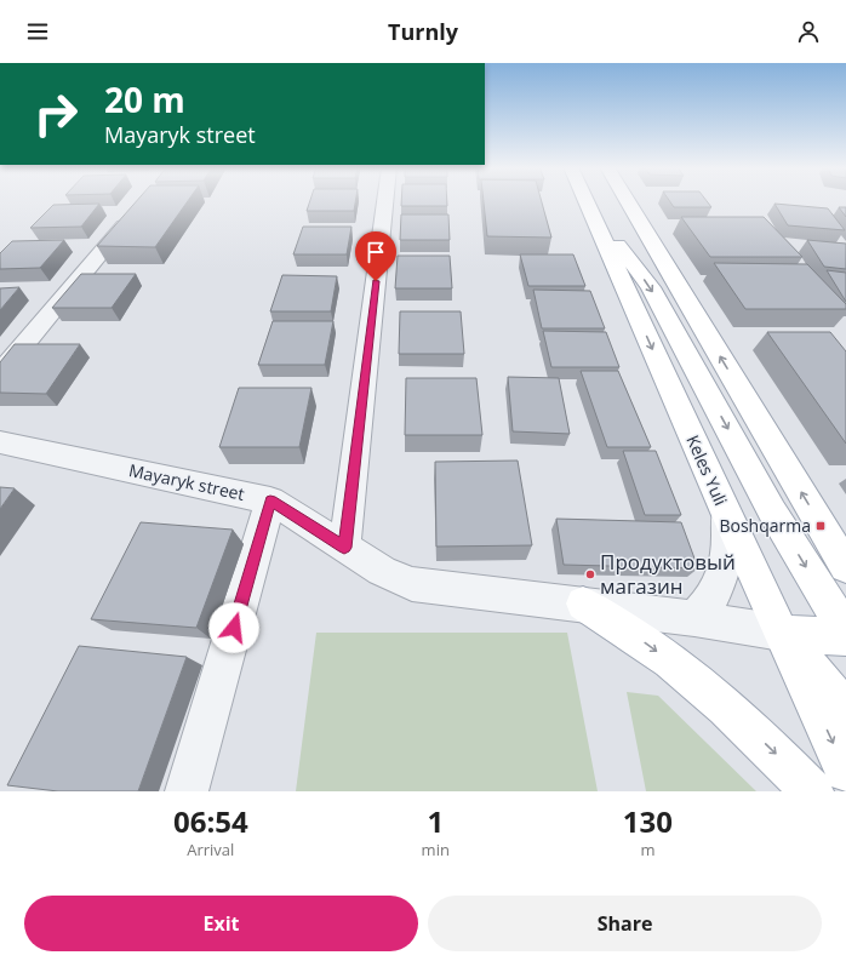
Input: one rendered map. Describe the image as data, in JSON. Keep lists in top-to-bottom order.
{
  "streets": {
    "main road": ["Keles Yuli"],
    "street": ["Mayaryk street"]
  },
  "places": {
    "transit": ["Boshqarma"],
    "other": ["Продуктовый магазин"]
  },
  "page": {
    "header": "Turnly",
    "turn": ["20 m", "Mayaryk street"],
    "eta": [
      "06:54",
      "Arrival",
      "1",
      "min",
      "130",
      "m"
    ],
    "buttons": ["Exit", "Share"]
  }
}
